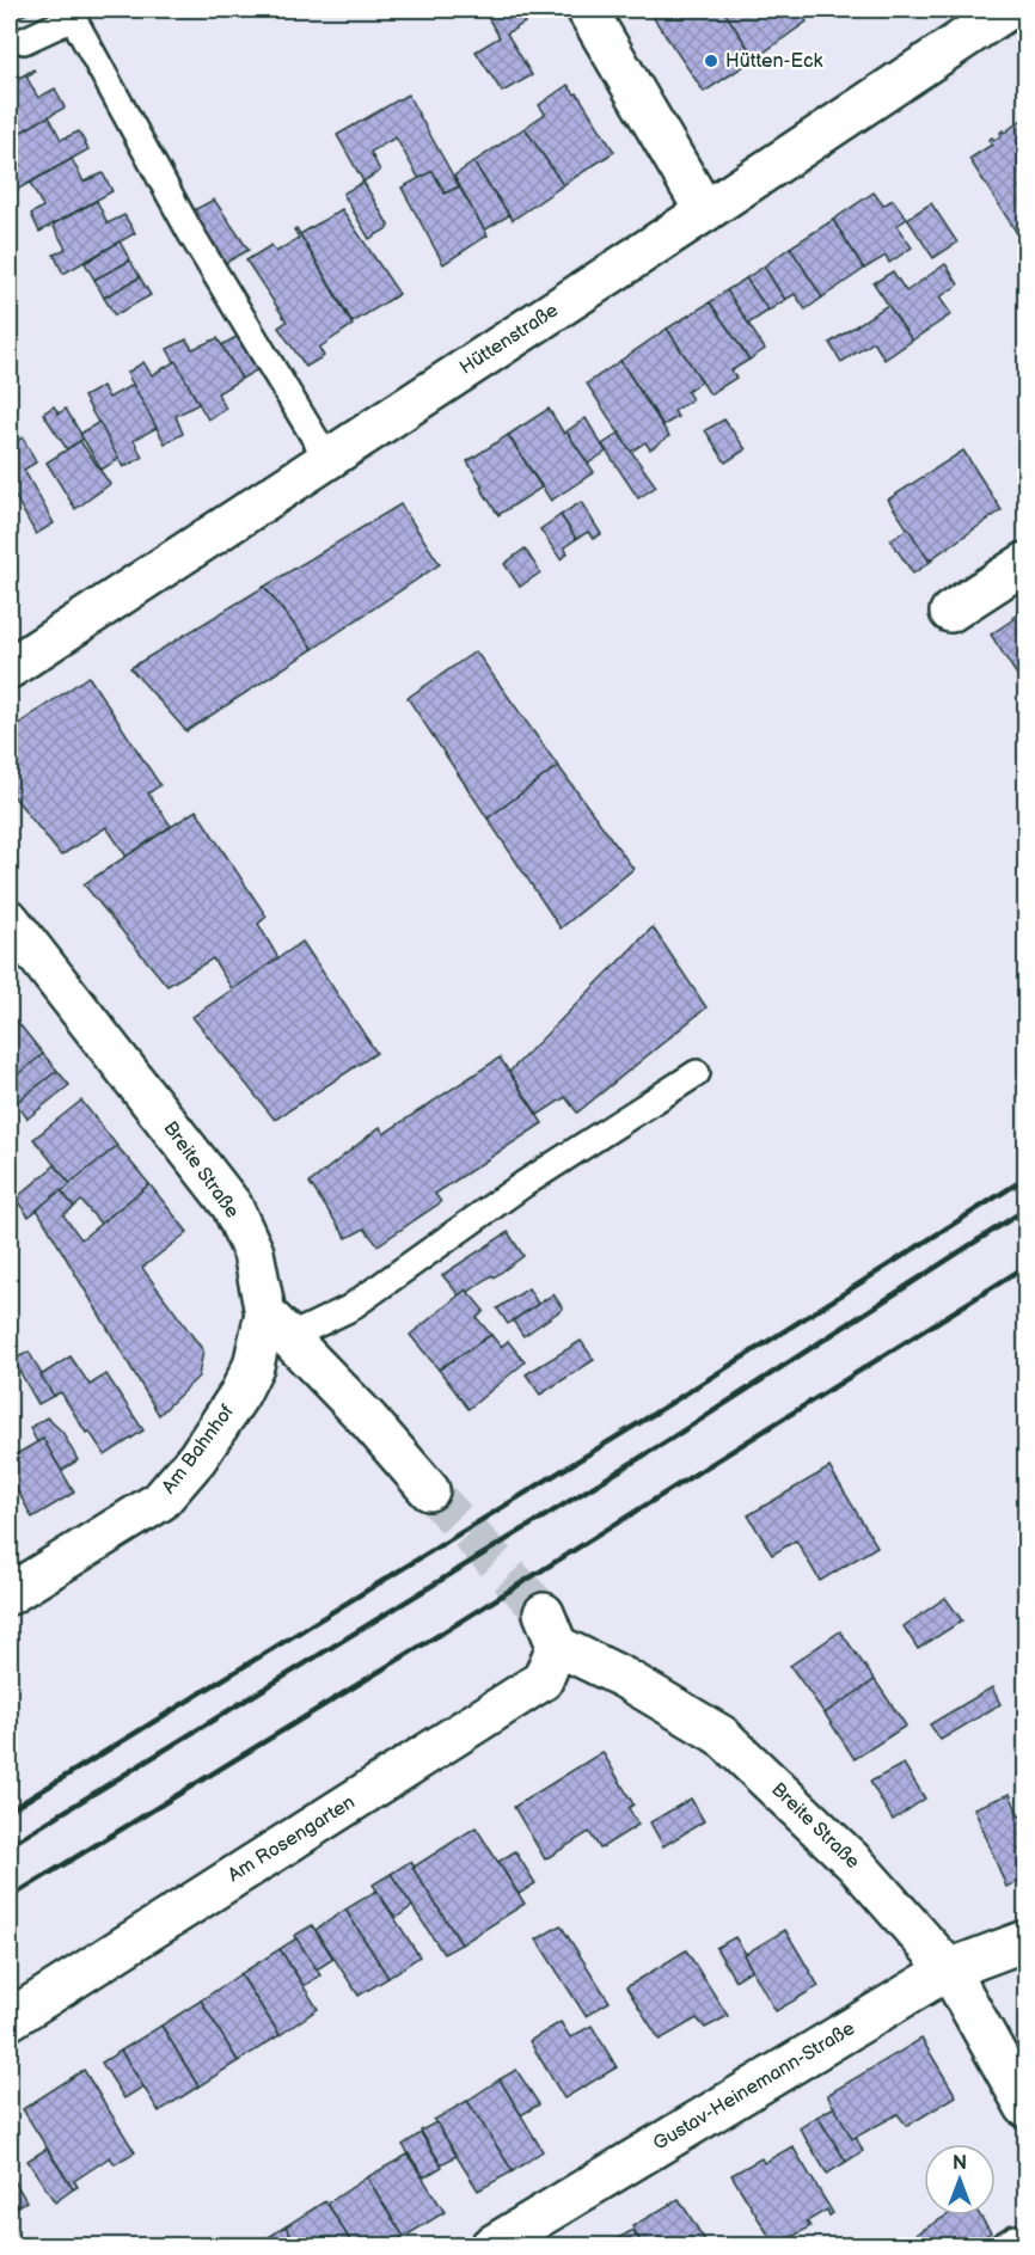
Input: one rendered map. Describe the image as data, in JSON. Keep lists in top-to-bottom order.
{
  "streets": {
    "street": [
      "Hüttenstraße",
      "Breite Straße",
      "Am Bahnhof",
      "Am Rosengarten",
      "Gustav-Heinemann-Straße"
    ]
  },
  "crossings": [
    ["Breite Straße", "Am Bahnhof"],
    ["Breite Straße", "Am Rosengarten"],
    ["Breite Straße", "Gustav-Heinemann-Straße"]
  ],
  "places": ["Hütten-Eck"],
  "north": "top"
}
